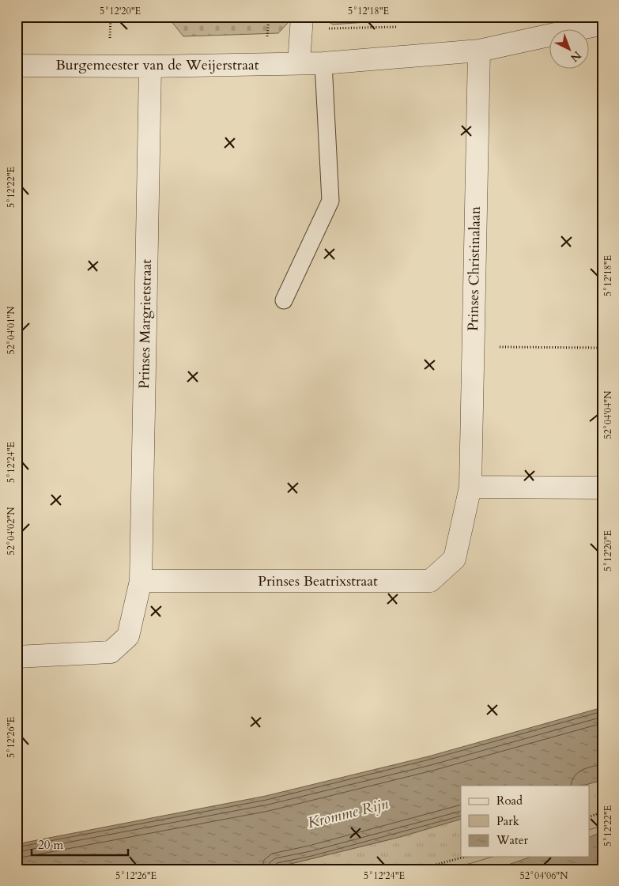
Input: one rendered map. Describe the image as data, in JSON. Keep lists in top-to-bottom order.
{
  "streets": {
    "street": [
      "Burgemeester van de Weijerstraat",
      "Prinses Christinalaan",
      "Prinses Margrietstraat",
      "Prinses Beatrixstraat"
    ]
  },
  "crossings": [
    ["Burgemeester van de Weijerstraat", "Prinses Christinalaan"],
    ["Burgemeester van de Weijerstraat", "Prinses Margrietstraat"],
    ["Prinses Christinalaan", "Prinses Beatrixstraat"],
    ["Prinses Margrietstraat", "Prinses Beatrixstraat"]
  ],
  "water": ["Kromme Rijn"],
  "legend": ["Road", "Park", "Water"],
  "scale_bar": "20 m",
  "north": "bottom right",
  "coordinates": [
    "5°12'20\"E",
    "5°12'18\"E",
    "5°12'22\"E",
    "52°04'01\"N",
    "52°04'04\"N",
    "5°12'24\"E",
    "52°04'02\"N",
    "5°12'26\"E",
    "52°04'06\"N"
  ]
}
